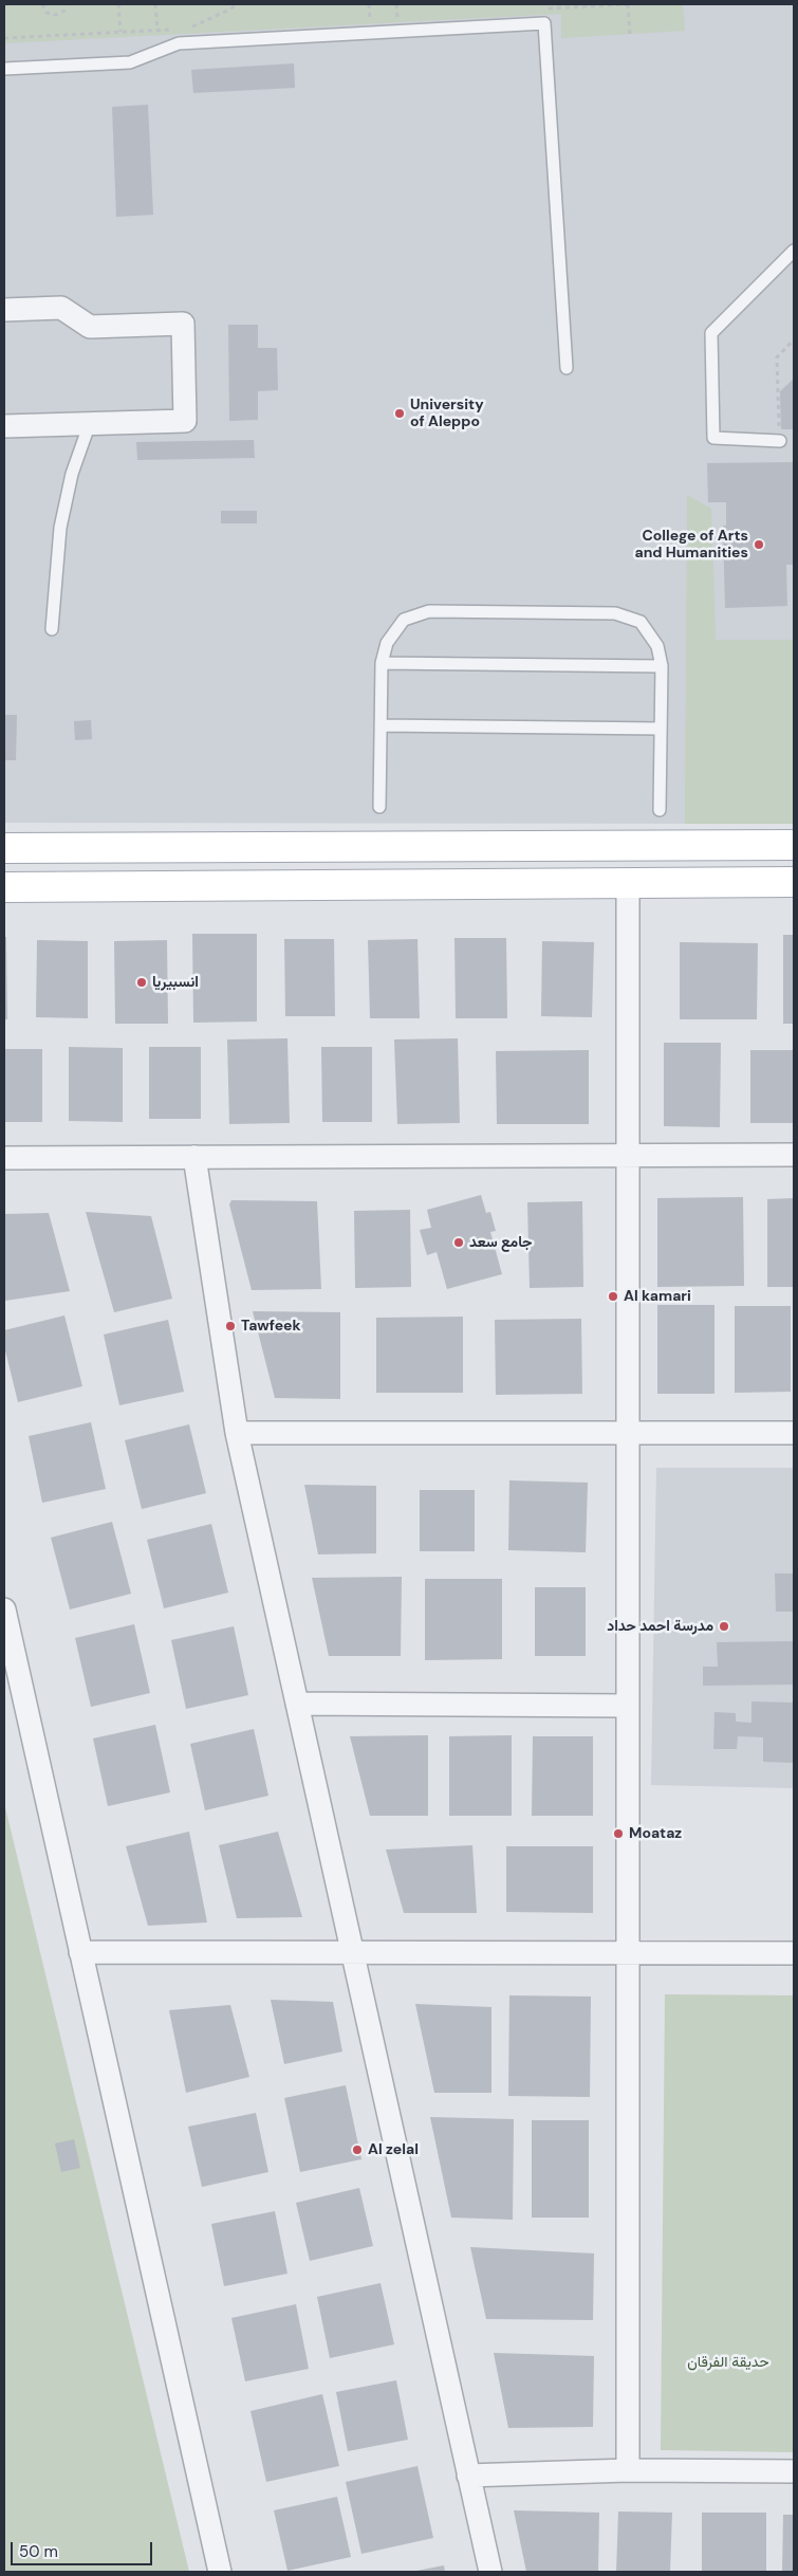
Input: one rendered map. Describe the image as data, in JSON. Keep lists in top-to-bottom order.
{
  "parks": ["حديقة الفرقان"],
  "places": [
    "University of Aleppo",
    "College of Arts and Humanities",
    "انسبيريا",
    "جامع سعد",
    "Al kamari",
    "Tawfeek",
    "مدرسة احمد حداد",
    "Moataz",
    "Al zelal"
  ],
  "scale_bar": "50 m"
}
